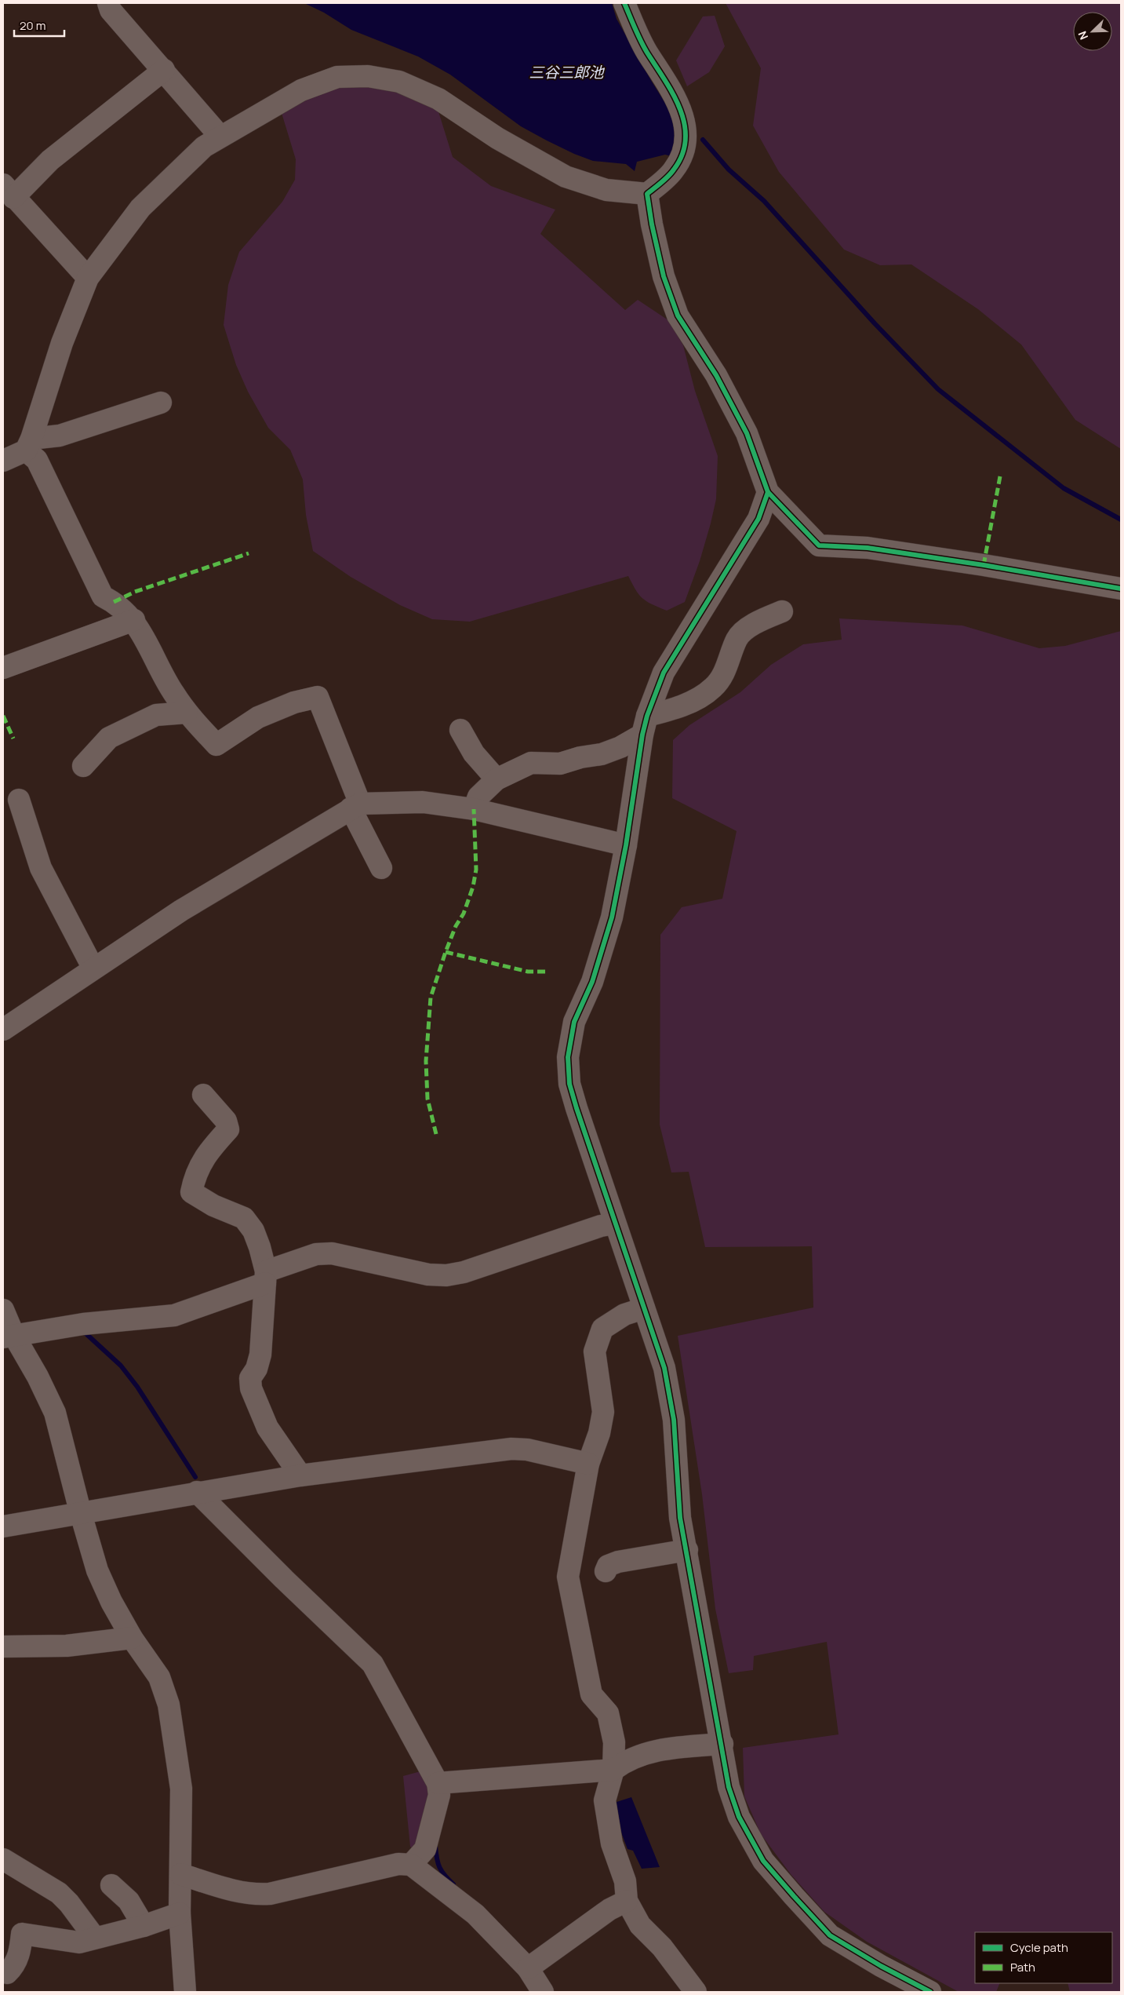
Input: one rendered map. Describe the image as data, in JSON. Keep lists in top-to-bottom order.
{
  "water": ["三谷三郎池"],
  "legend": ["Cycle path", "Path"],
  "scale_bar": "20 m",
  "north": "bottom left"
}
